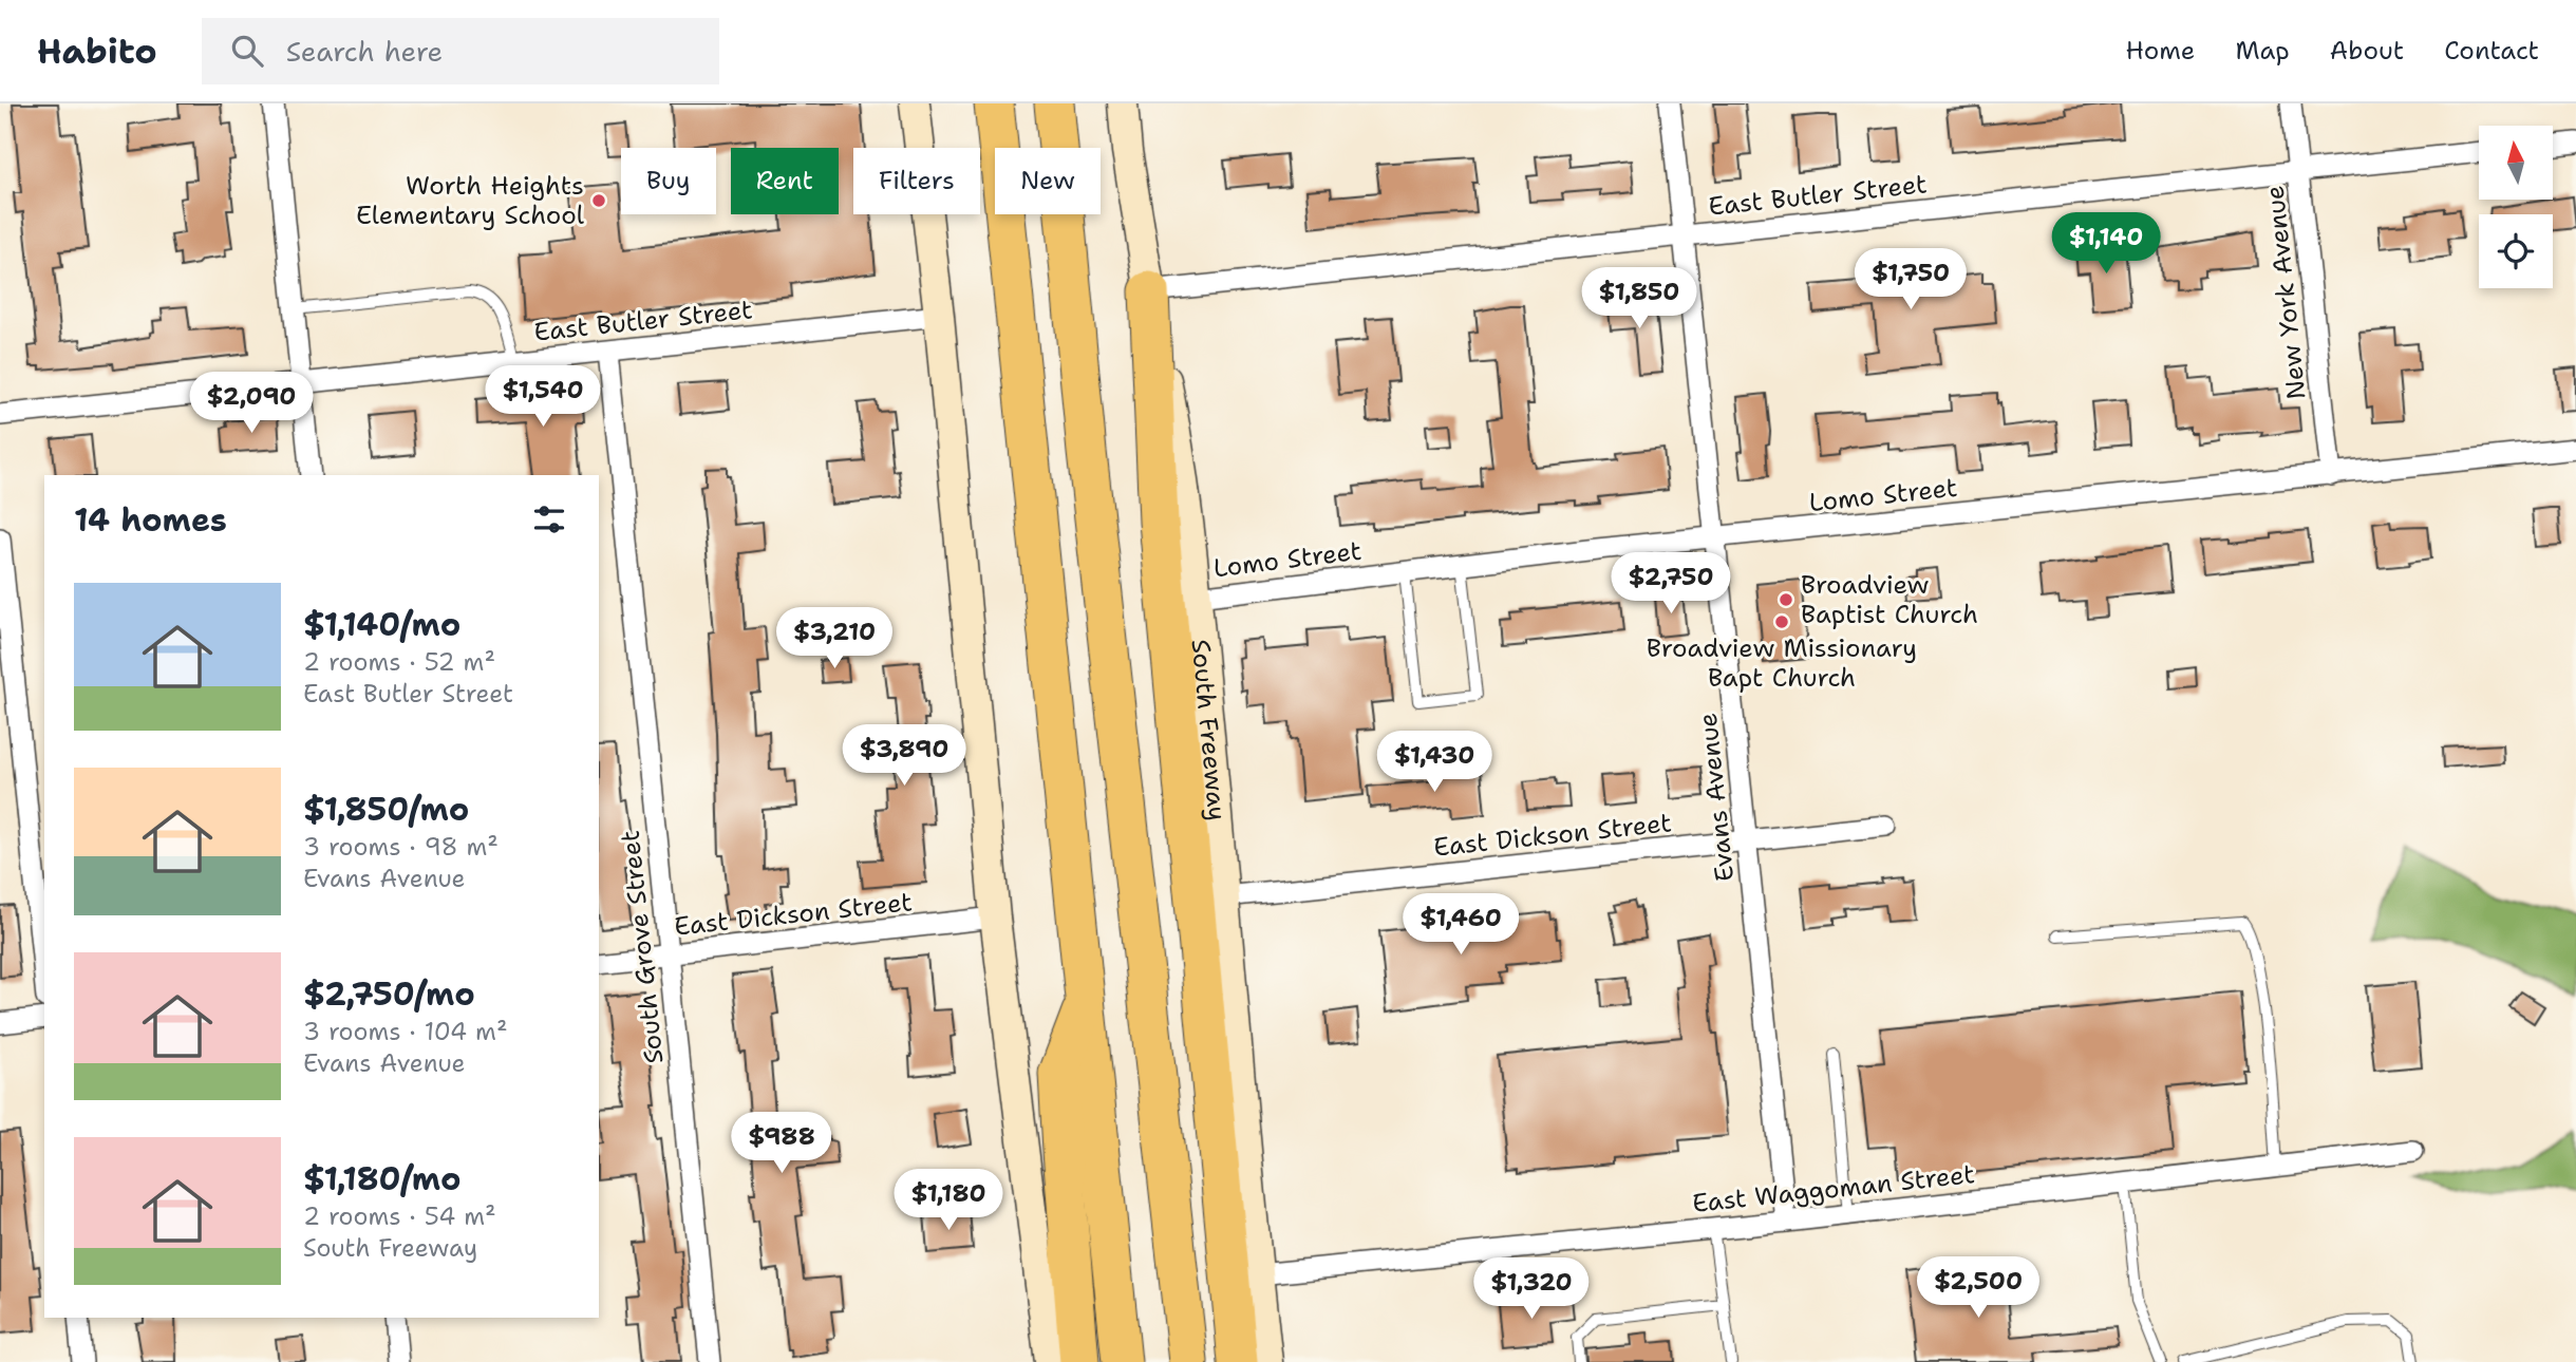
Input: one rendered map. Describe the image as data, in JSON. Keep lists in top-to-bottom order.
{
  "streets": {
    "main road": ["South Freeway"],
    "street": [
      "East Butler Street",
      "New York Avenue",
      "Lomo Street",
      "Evans Avenue",
      "East Dickson Street",
      "South Grove Street",
      "East Waggoman Street"
    ]
  },
  "crossings": [
    ["East Butler Street", "New York Avenue"],
    ["East Butler Street", "South Freeway"],
    ["East Butler Street", "Evans Avenue"],
    ["East Butler Street", "South Grove Street"],
    ["New York Avenue", "Lomo Street"],
    ["Lomo Street", "South Freeway"],
    ["Lomo Street", "Evans Avenue"],
    ["South Freeway", "East Dickson Street"],
    ["South Freeway", "East Waggoman Street"],
    ["Evans Avenue", "East Dickson Street"],
    ["Evans Avenue", "East Waggoman Street"],
    ["East Dickson Street", "South Grove Street"]
  ],
  "places": ["Worth Heights Elementary School", "Broadview Baptist Church", "Broadview Missionary Bapt Church"],
  "north": "top",
  "page": {
    "header": "Habito",
    "search": "Search here",
    "nav": [
      "Home",
      "Map",
      "About",
      "Contact"
    ],
    "chip": [
      "Buy",
      "Rent",
      "Filters",
      "New"
    ],
    "price": [
      "$1,140",
      "$1,750",
      "$1,850",
      "$1,540",
      "$2,090",
      "$2,750",
      "$3,210",
      "$3,890",
      "$1,430",
      "$1,460",
      "$988",
      "$1,180",
      "$2,500",
      "$1,320"
    ],
    "heading": "14 homes",
    "list": [
      {
        "name": "$1,140/mo",
        "note": "2 rooms · 52 m² · East Butler Street"
      },
      {
        "name": "$1,850/mo",
        "note": "3 rooms · 98 m² · Evans Avenue"
      },
      {
        "name": "$2,750/mo",
        "note": "3 rooms · 104 m² · Evans Avenue"
      },
      {
        "name": "$1,180/mo",
        "note": "2 rooms · 54 m² · South Freeway"
      }
    ]
  }
}
